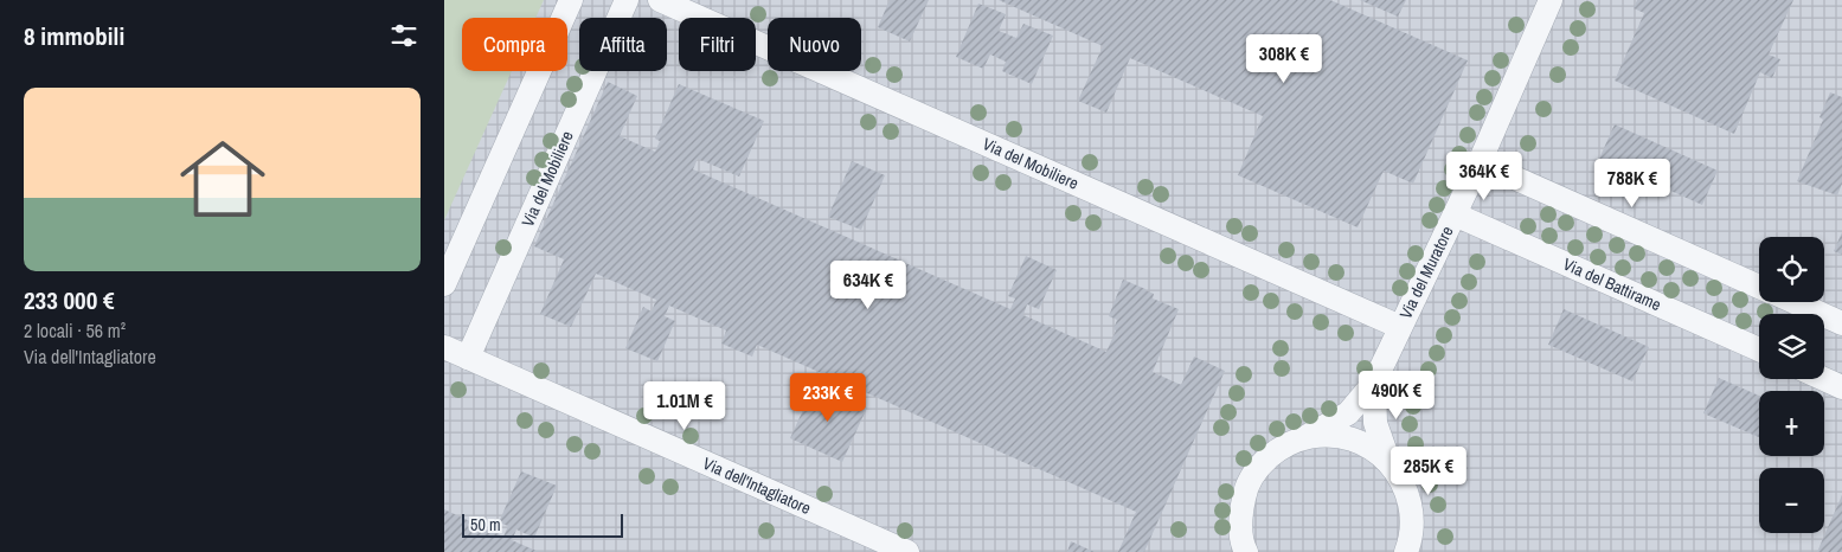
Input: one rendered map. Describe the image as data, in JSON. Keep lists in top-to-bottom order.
{
  "streets": {
    "street": [
      "Via del Mobiliere",
      "Via del Muratore",
      "Via del Battirame",
      "Via dell'Intagliatore"
    ]
  },
  "crossings": [
    ["Via del Mobiliere", "Via del Muratore"],
    ["Via del Mobiliere", "Via dell'Intagliatore"],
    ["Via del Muratore", "Via del Battirame"]
  ],
  "scale_bar": "50 m",
  "page": {
    "heading": "8 immobili",
    "chip": [
      "Compra",
      "Affitta",
      "Filtri",
      "Nuovo"
    ],
    "price": [
      "308K €",
      "364K €",
      "788K €",
      "634K €",
      "490K €",
      "233K €",
      "1.01M €",
      "285K €"
    ],
    "list": [
      {
        "name": "233 000 €",
        "note": "2 locali · 56 m² · Via dell'Intagliatore"
      }
    ],
    "map_buttons": ["+", "−"],
    "scale": "50 m"
  }
}
